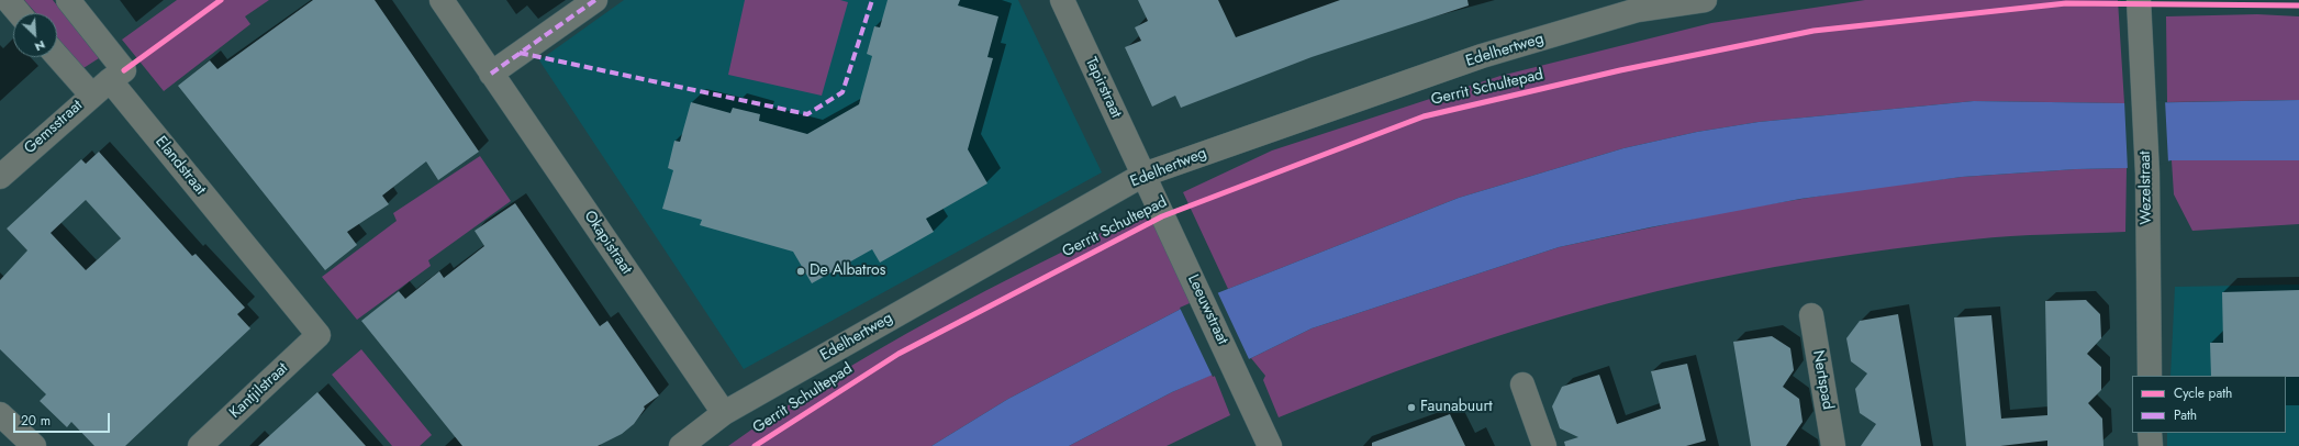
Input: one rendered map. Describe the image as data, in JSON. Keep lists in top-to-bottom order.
{
  "streets": {
    "street": [
      "Edelhertweg",
      "Tapirstraat",
      "Gemsstraat",
      "Elandstraat",
      "Wezelstraat",
      "Okapistraat",
      "Leeuwstraat",
      "Nertspad",
      "Kantjilstraat"
    ],
    "cycle path": ["Gerrit Schultepad"]
  },
  "crossings": [
    ["Edelhertweg", "Tapirstraat"],
    ["Edelhertweg", "Okapistraat"],
    ["Edelhertweg", "Leeuwstraat"],
    ["Tapirstraat", "Leeuwstraat"],
    ["Gemsstraat", "Elandstraat"],
    ["Elandstraat", "Kantjilstraat"]
  ],
  "places": ["De Albatros", "Faunabuurt"],
  "legend": ["Cycle path", "Path"],
  "scale_bar": "20 m",
  "north": "bottom right"
}
